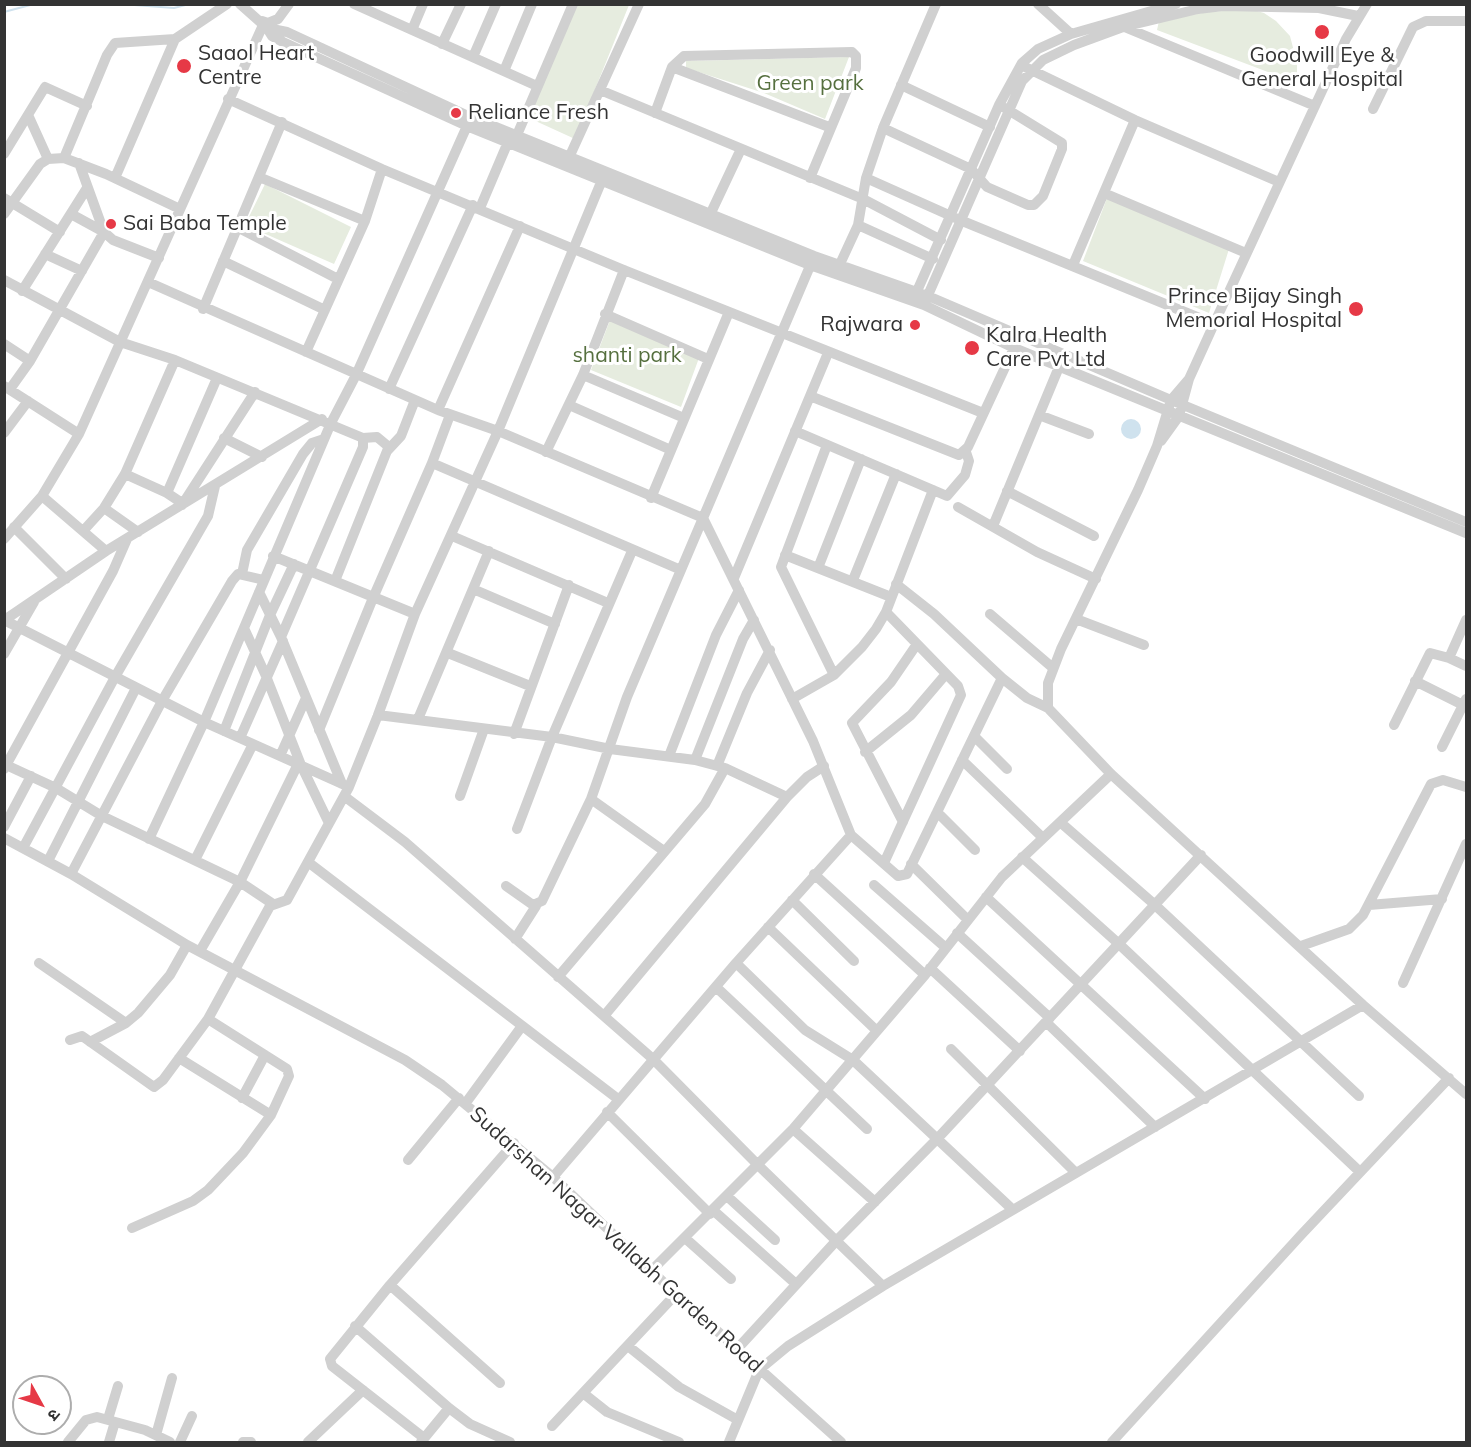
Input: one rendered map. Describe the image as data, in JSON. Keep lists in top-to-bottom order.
{
  "streets": {
    "street": ["Sudarshan Nagar Vallabh Garden Road"]
  },
  "parks": ["Green park", "shanti park"],
  "places": [
    "Goodwill Eye & General Hospital",
    "Saaol Heart Centre",
    "Reliance Fresh",
    "Sai Baba Temple",
    "Prince Bijay Singh Memorial Hospital",
    "Rajwara",
    "Kalra Health Care Pvt Ltd"
  ],
  "north": "bottom right"
}
